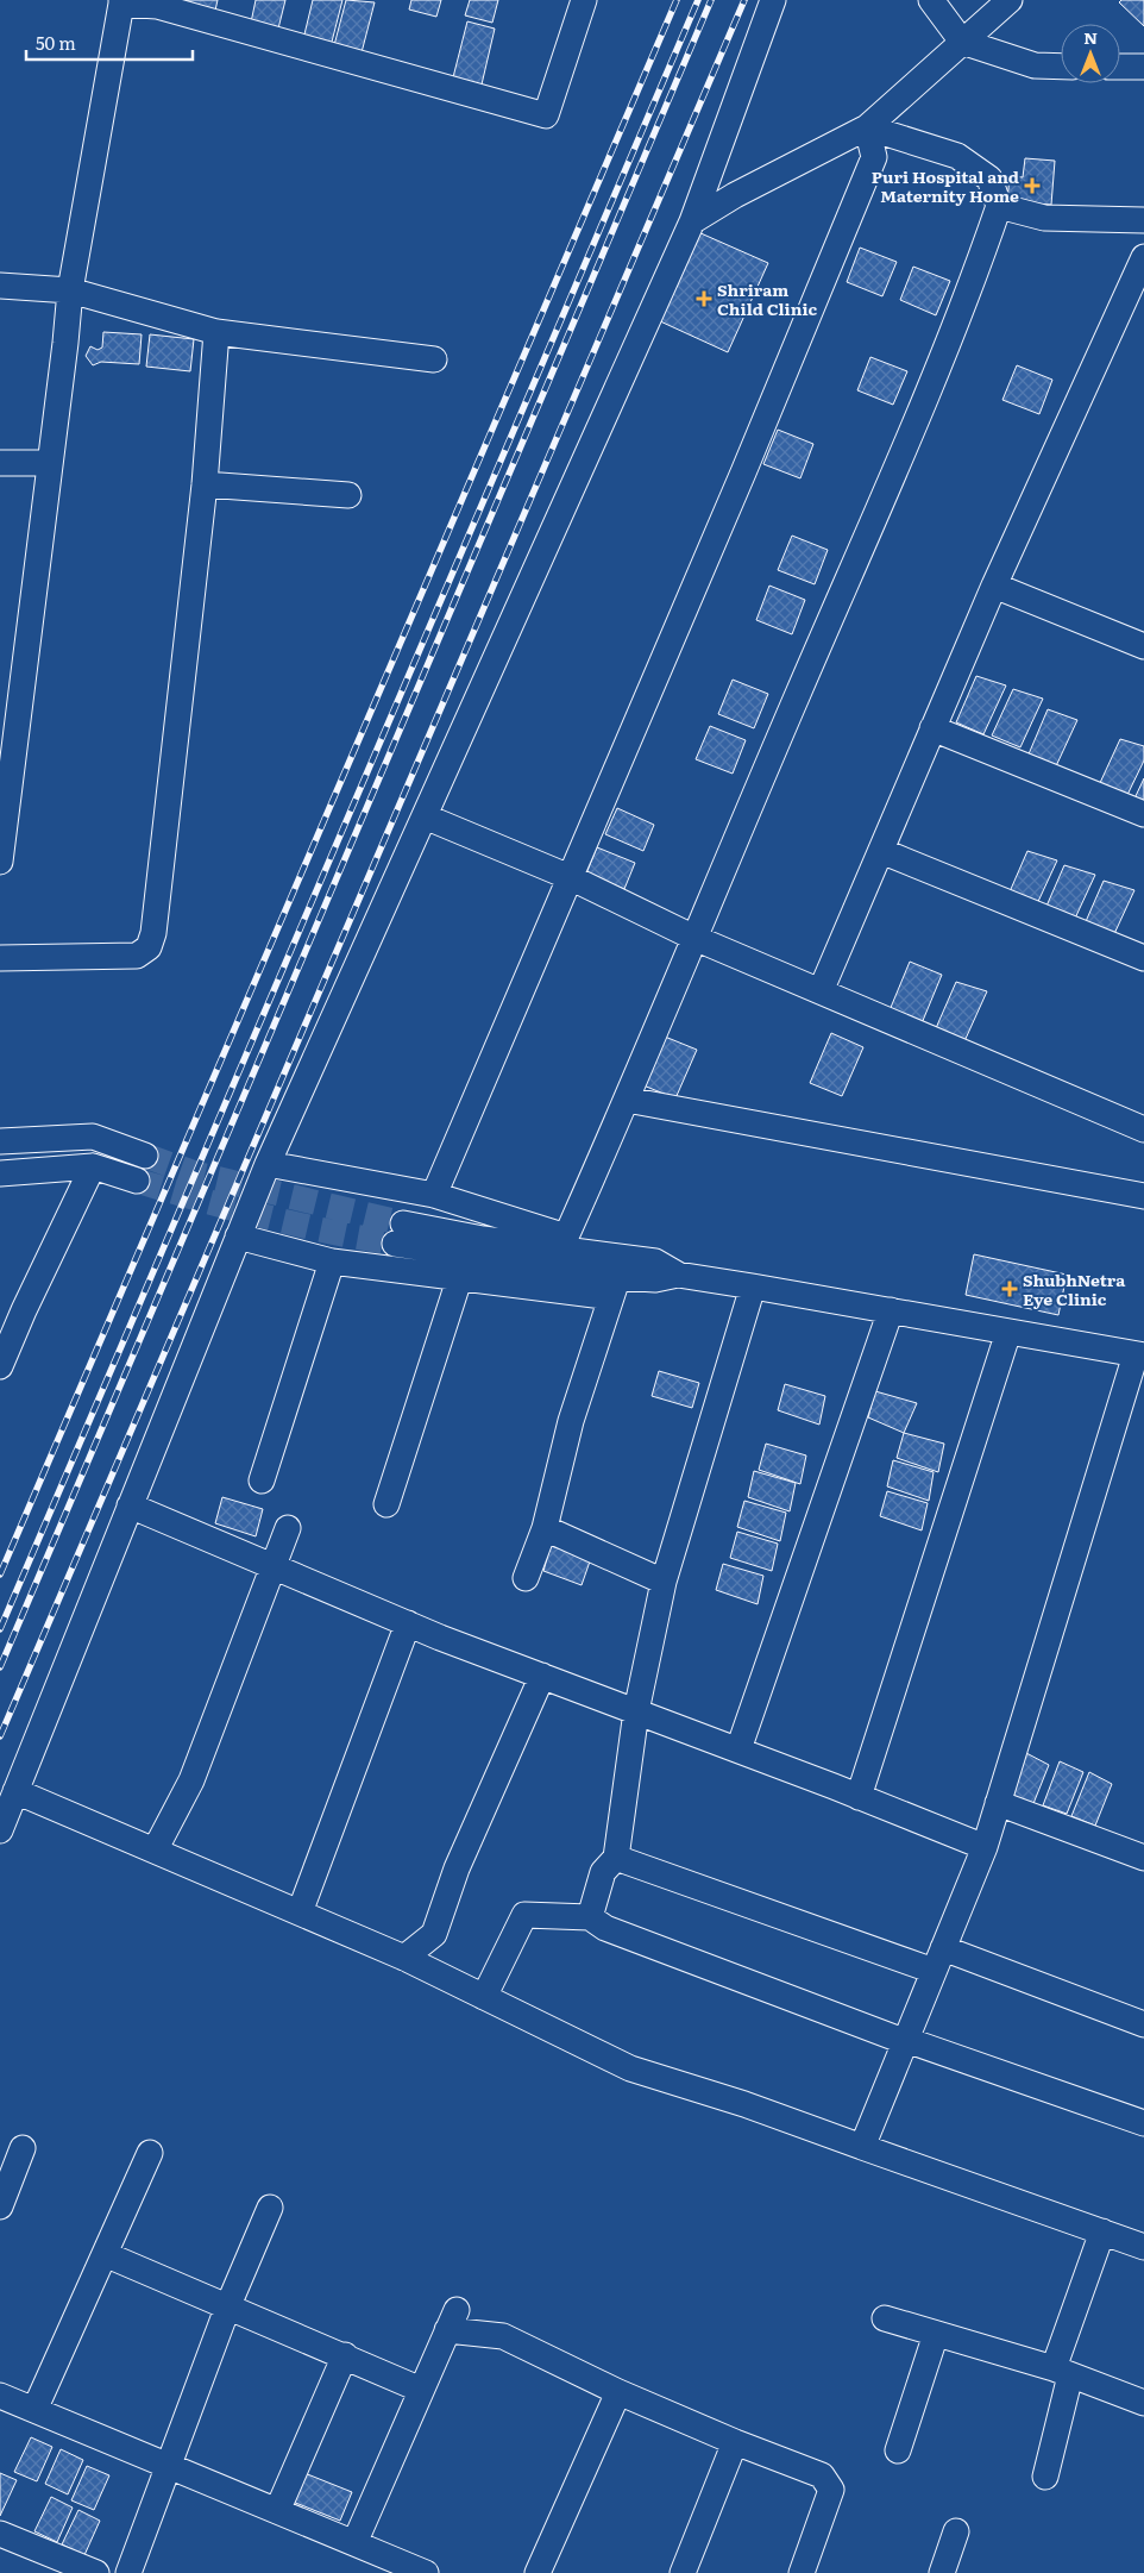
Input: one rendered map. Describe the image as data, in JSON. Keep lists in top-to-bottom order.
{
  "places": {
    "health": ["Puri Hospital and Maternity Home", "Shriram Child Clinic", "ShubhNetra Eye Clinic"]
  },
  "scale_bar": "50 m",
  "north": "top"
}
